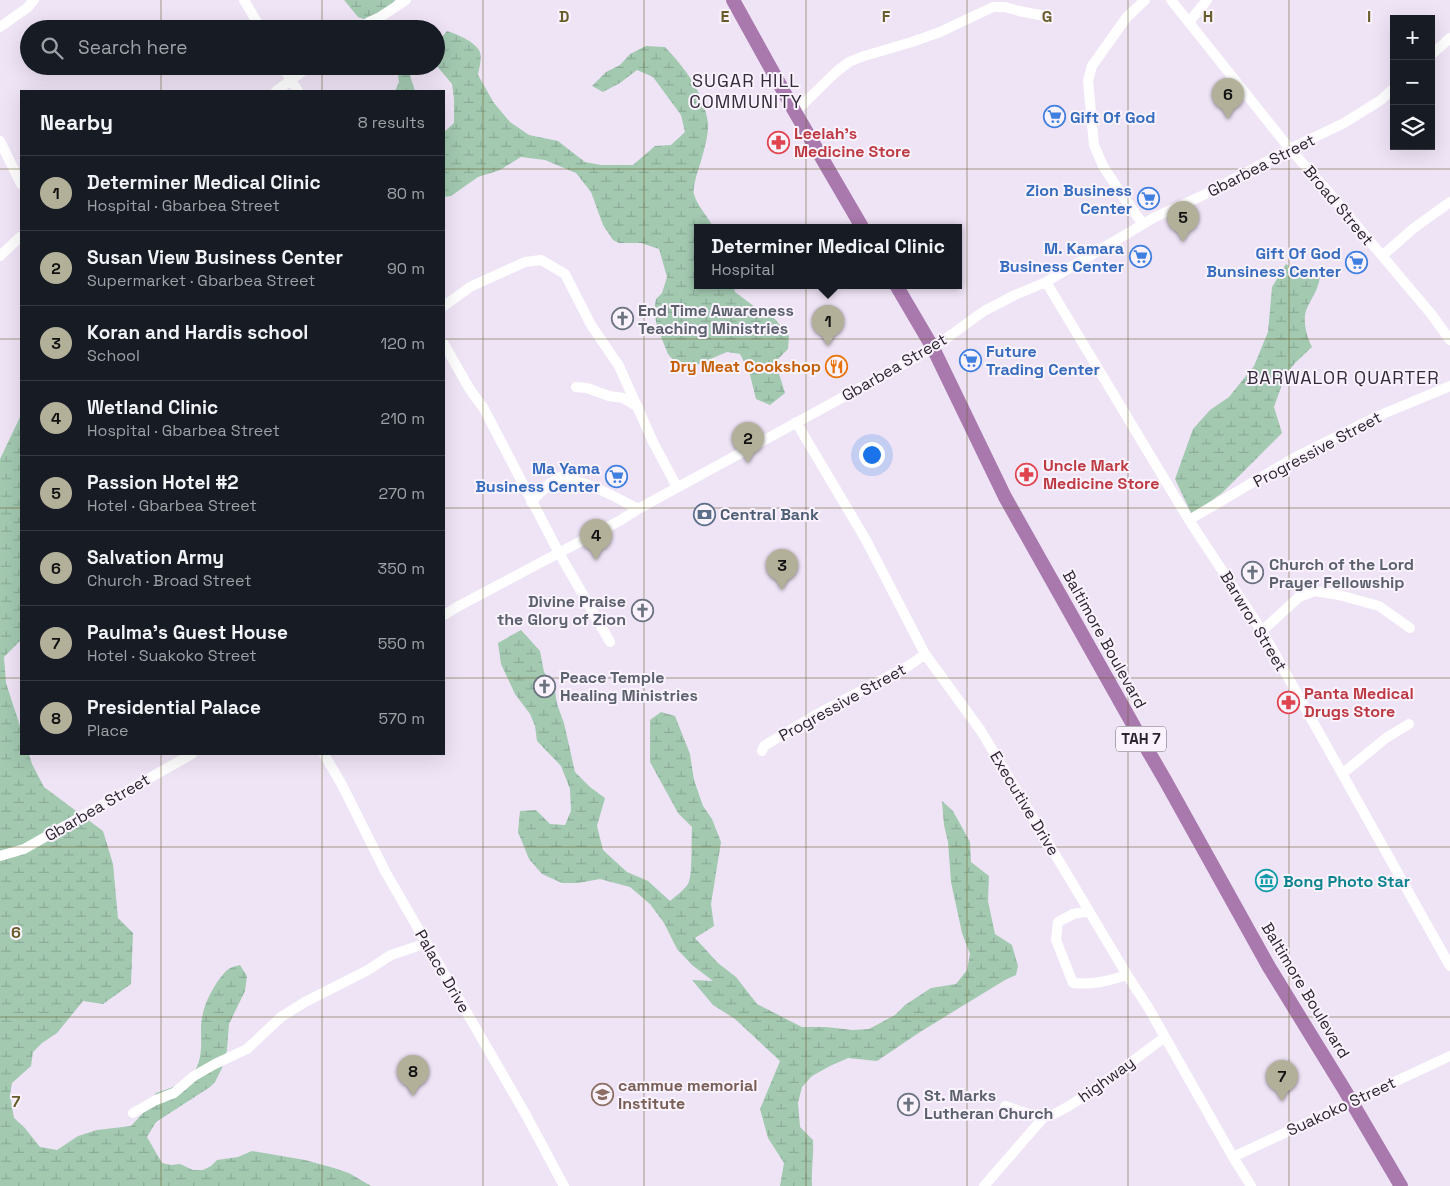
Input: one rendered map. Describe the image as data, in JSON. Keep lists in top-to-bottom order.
{
  "streets": {
    "highway": ["Baltimore Boulevard", "TAH 7"],
    "street": [
      "Gbarbea Street",
      "Broad Street",
      "Progressive Street",
      "Barwror Street",
      "Executive Drive",
      "Palace Drive",
      "highway",
      "Suakoko Street"
    ]
  },
  "crossings": [
    ["Gbarbea Street", "Broad Street"],
    ["Gbarbea Street", "Barwror Street"],
    ["Gbarbea Street", "Baltimore Boulevard"],
    ["Gbarbea Street", "Executive Drive"],
    ["Progressive Street", "Barwror Street"],
    ["Progressive Street", "Executive Drive"],
    ["Baltimore Boulevard", "Suakoko Street"],
    ["Executive Drive", "highway"],
    ["Executive Drive", "Suakoko Street"]
  ],
  "districts": ["SUGAR HILL COMMUNITY", "BARWALOR QUARTER"],
  "places": {
    "supermarket": [
      "Gift Of God",
      "Zion Business Center",
      "M. Kamara Business Center",
      "Gift Of God Bunsiness Center",
      "Future Trading Center",
      "Ma Yama Business Center"
    ],
    "pharmacy": ["Leelah's Medicine Store", "Uncle Mark Medicine Store", "Panta Medical Drugs Store"],
    "church": [
      "End Time Awareness Teaching Ministries",
      "Church of the Lord Prayer Fellowship",
      "Divine Praise the Glory of Zion",
      "Peace Temple Healing Ministries",
      "St. Marks Lutheran Church"
    ],
    "restaurant": ["Dry Meat Cookshop"],
    "bank": ["Central Bank"],
    "museum": ["Bong Photo Star"],
    "school or university": ["cammue memorial Institute"]
  },
  "page": {
    "map_buttons": ["+", "−"],
    "search": "Search here",
    "pins": [
      "6",
      "5",
      "1",
      "2",
      "4",
      "3",
      "8",
      "7"
    ],
    "heading": ["Nearby", "8 results"],
    "list": [
      {
        "mark": "1",
        "name": "Determiner Medical Clinic",
        "note": "Hospital · Gbarbea Street",
        "value": "80 m"
      },
      {
        "mark": "2",
        "name": "Susan View Business Center",
        "note": "Supermarket · Gbarbea Street",
        "value": "90 m"
      },
      {
        "mark": "3",
        "name": "Koran and Hardis school",
        "note": "School",
        "value": "120 m"
      },
      {
        "mark": "4",
        "name": "Wetland Clinic",
        "note": "Hospital · Gbarbea Street",
        "value": "210 m"
      },
      {
        "mark": "5",
        "name": "Passion Hotel #2",
        "note": "Hotel · Gbarbea Street",
        "value": "270 m"
      },
      {
        "mark": "6",
        "name": "Salvation Army",
        "note": "Church · Broad Street",
        "value": "350 m"
      },
      {
        "mark": "7",
        "name": "Paulma's Guest House",
        "note": "Hotel · Suakoko Street",
        "value": "550 m"
      },
      {
        "mark": "8",
        "name": "Presidential Palace",
        "note": "Place",
        "value": "570 m"
      }
    ],
    "popup": ["Determiner Medical Clinic", "Hospital"]
  },
  "grid": {
    "columns": [
      "D",
      "E",
      "F",
      "G",
      "H",
      "I"
    ],
    "rows": ["6", "7"]
  }
}
